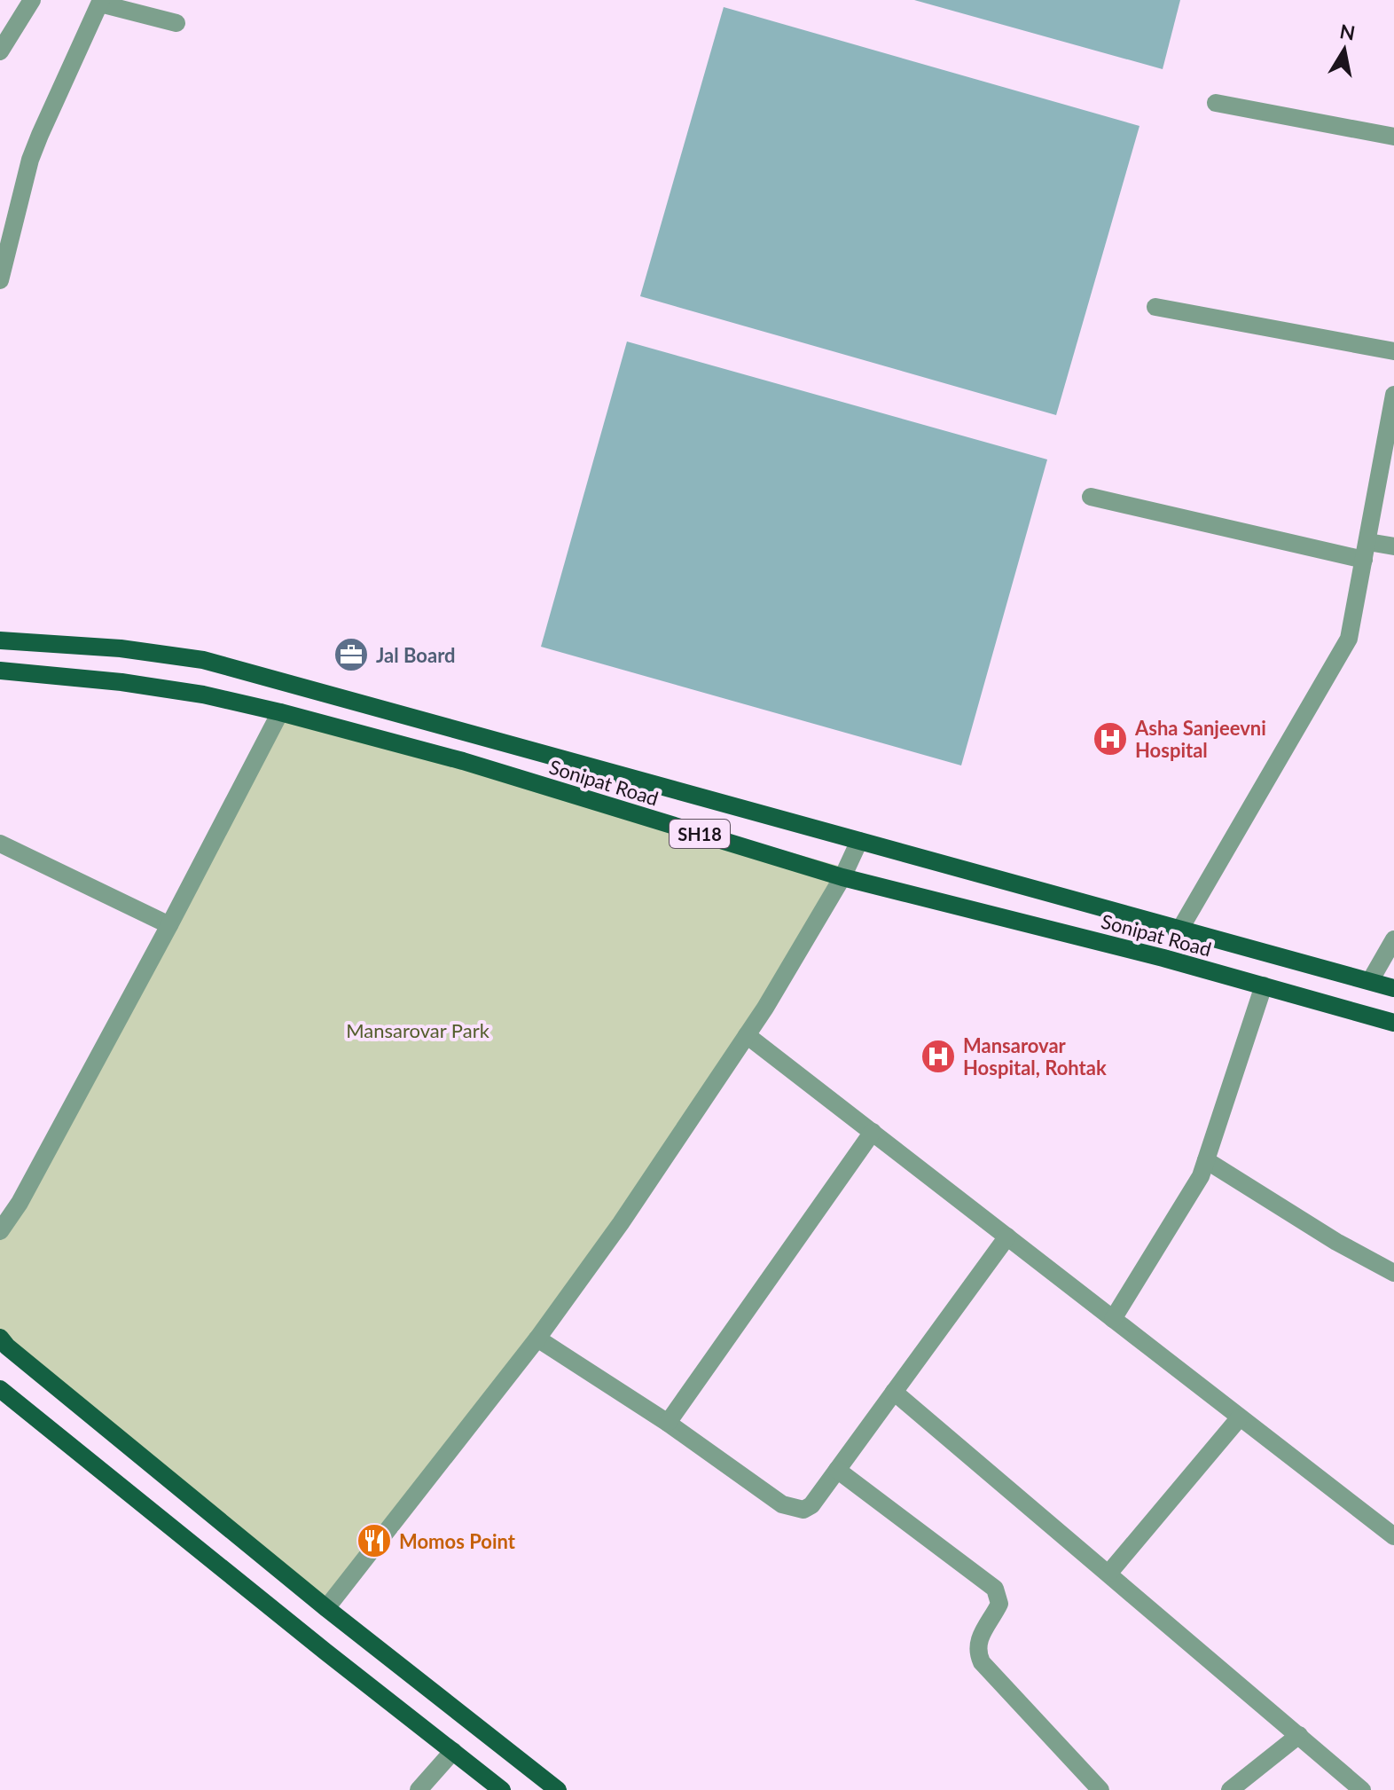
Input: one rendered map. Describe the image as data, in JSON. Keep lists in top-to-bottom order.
{
  "streets": {
    "main road": ["Sonipat Road", "SH18"]
  },
  "parks": ["Mansarovar Park"],
  "places": {
    "office": ["Jal Board"],
    "hospital": ["Asha Sanjeevni Hospital", "Mansarovar Hospital, Rohtak"],
    "restaurant": ["Momos Point"]
  },
  "north": "top"
}
